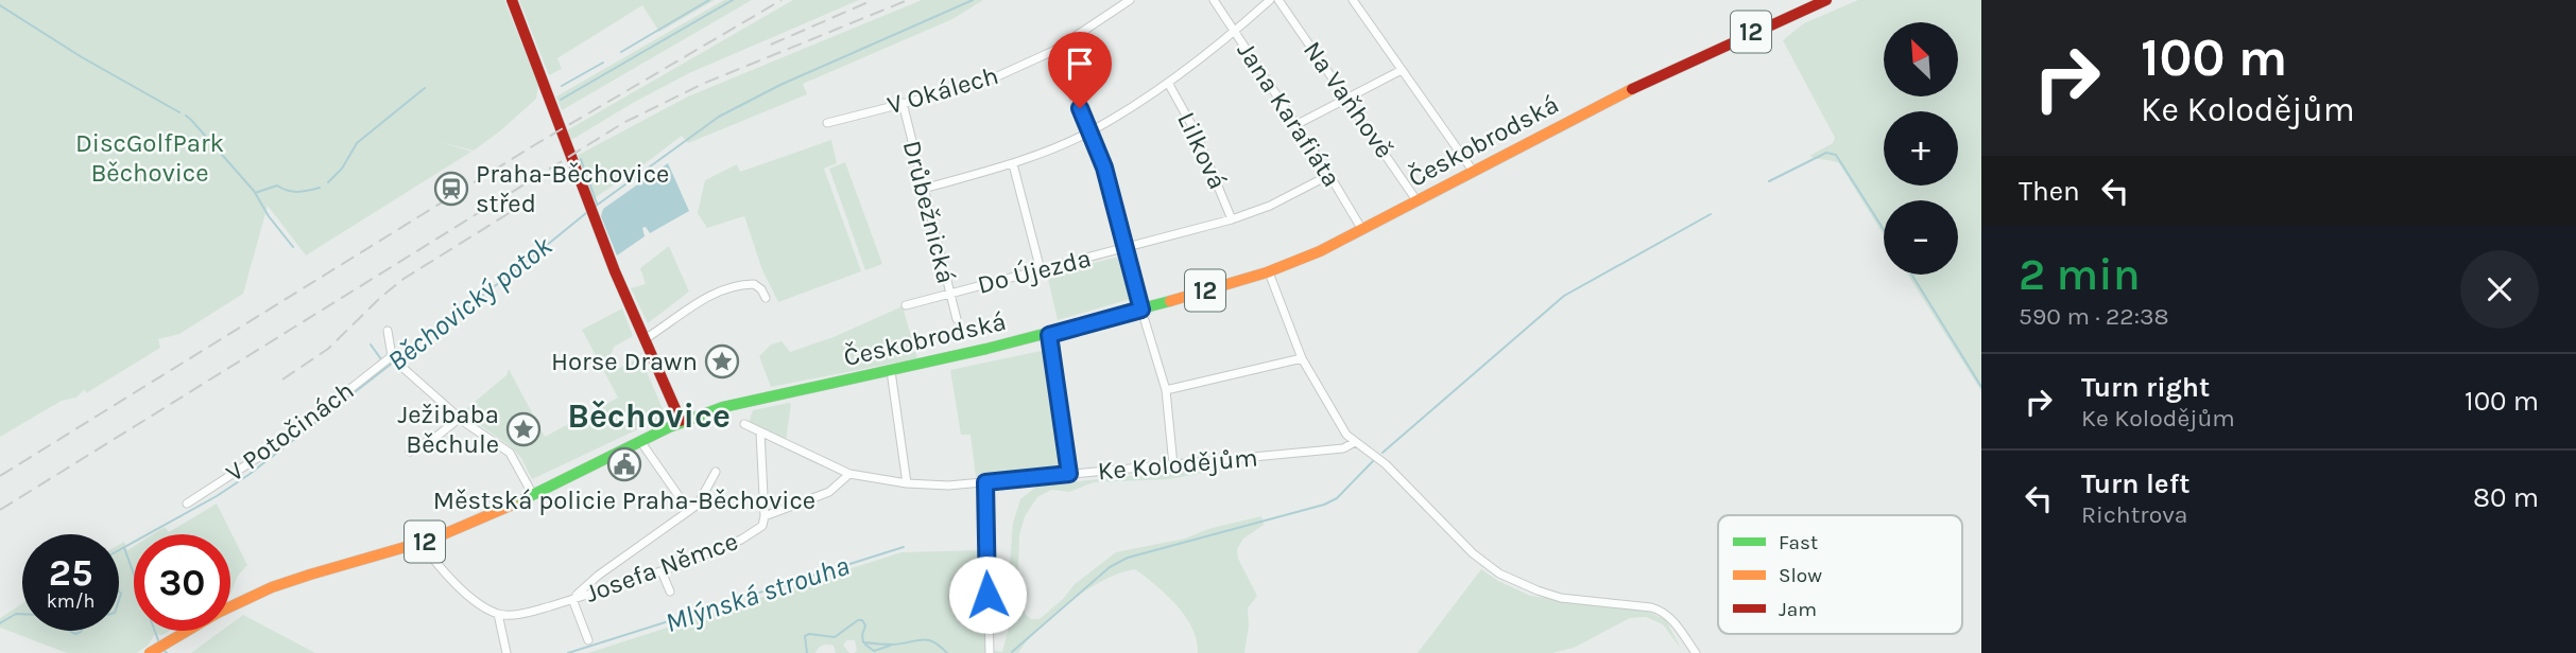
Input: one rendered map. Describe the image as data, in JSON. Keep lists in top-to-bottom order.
{
  "streets": {
    "main road": ["12", "Českobrodská"],
    "street": [
      "V Okálech",
      "Na Vaňhově",
      "Jana Karafiáta",
      "Lilková",
      "Drůbežnická",
      "Do Újezda",
      "V Potočinách",
      "Ke Kolodějům",
      "Josefa Němce"
    ]
  },
  "crossings": [
    ["V Okálech", "Drůbežnická"],
    ["Na Vaňhově", "Českobrodská"],
    ["Jana Karafiáta", "Českobrodská"],
    ["Jana Karafiáta", "Do Újezda"],
    ["Lilková", "Do Újezda"],
    ["Drůbežnická", "Do Újezda"],
    ["Ke Kolodějům", "Josefa Němce"]
  ],
  "districts": ["Běchovice"],
  "water": ["Běchovický potok", "Mlýnská strouha"],
  "parks": ["DiscGolfPark Běchovice"],
  "places": {
    "station": ["Praha-Běchovice střed"],
    "place": ["Horse Drawn", "Ježibaba Běchule"],
    "public building": ["Městská policie Praha-Běchovice"]
  },
  "legend": ["Fast", "Slow", "Jam"],
  "north": "top left",
  "page": {
    "turn": ["100 m", "Ke Kolodějům"],
    "map_buttons": ["+", "−"],
    "then": "Then",
    "heading": ["2 min", "590 m · 22:38"],
    "list": [
      {
        "name": "Turn right",
        "note": "Ke Kolodějům",
        "value": "100 m"
      },
      {
        "name": "Turn left",
        "note": "Richtrova",
        "value": "80 m"
      }
    ],
    "speed": "25 km/h",
    "limit": "30"
  }
}
